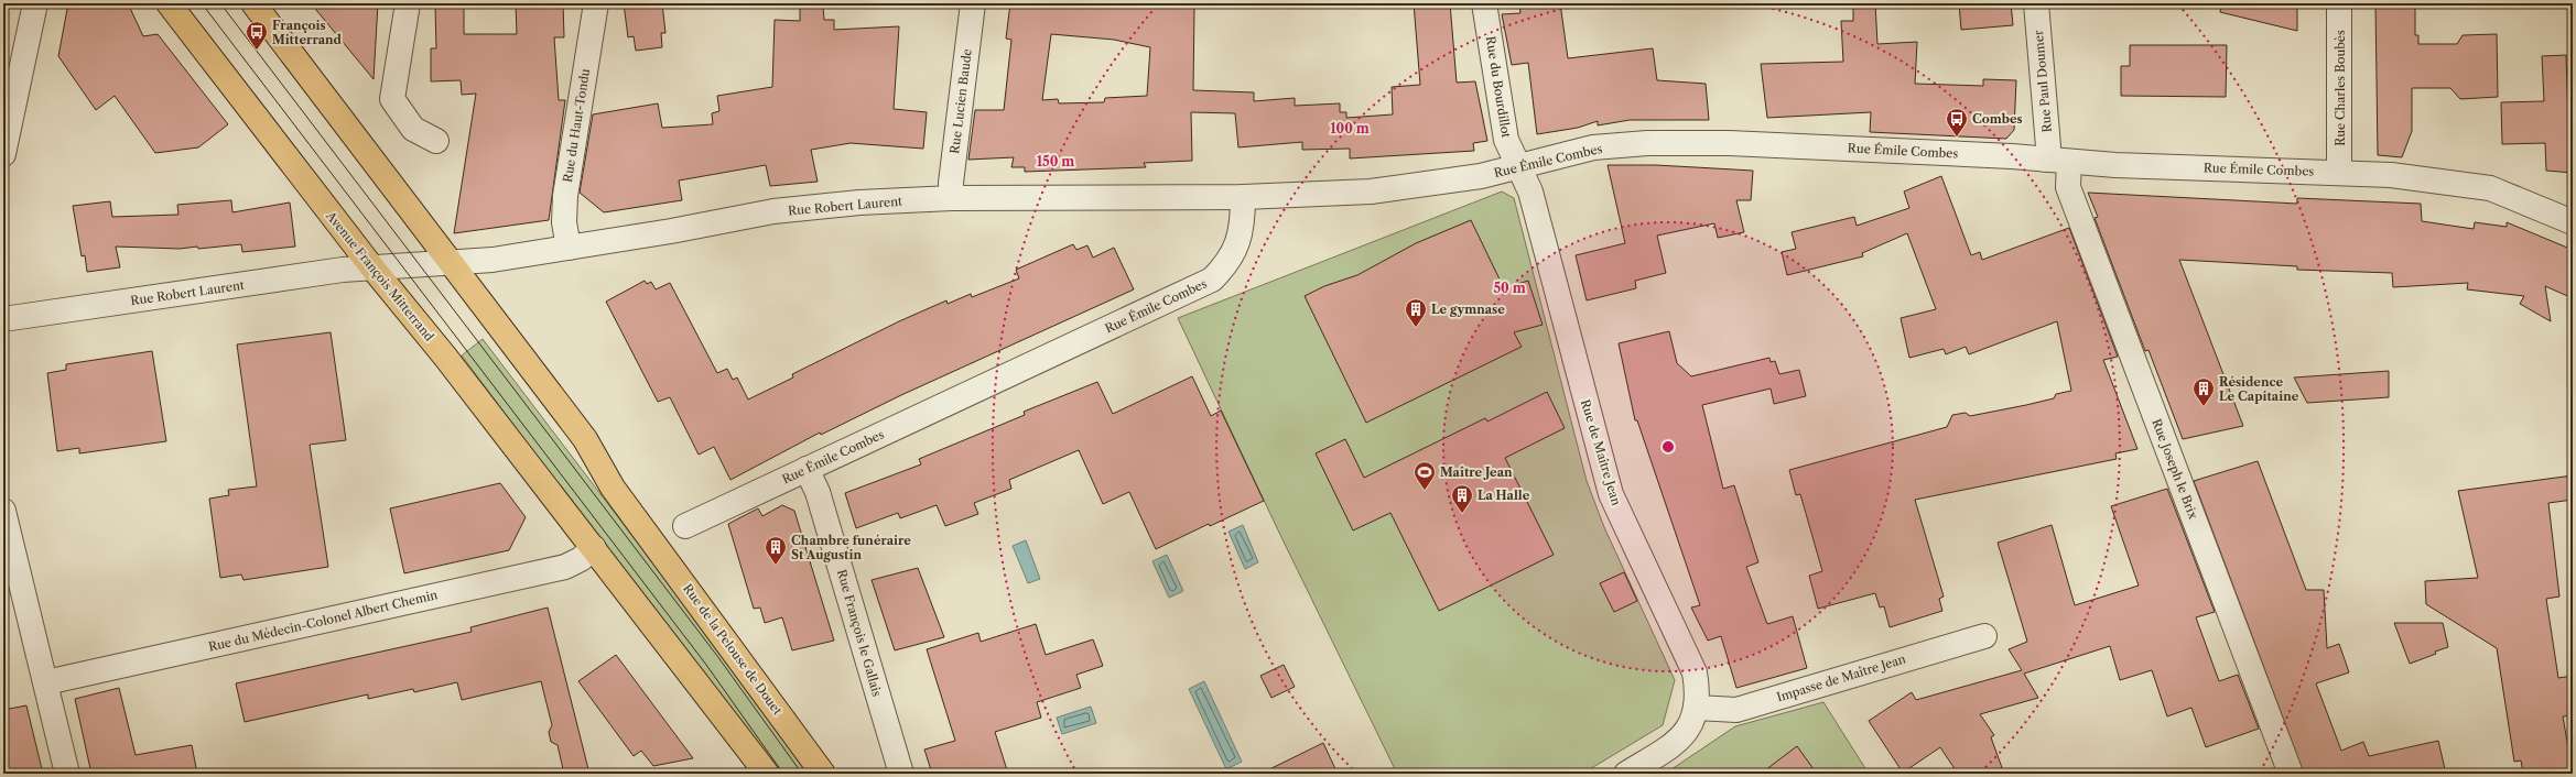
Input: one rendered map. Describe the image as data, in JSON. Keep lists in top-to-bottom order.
{
  "streets": {
    "main road": ["Avenue François Mitterrand", "Rue de la Pelouse de Douet"],
    "street": [
      "Rue Paul Doumer",
      "Rue du Bourdillot",
      "Rue Charles Boubès",
      "Rue Lucien Baude",
      "Rue du Haut-Tondu",
      "Rue Émile Combes",
      "Rue Robert Laurent",
      "Rue de Maître Jean",
      "Rue Joseph le Brix",
      "Rue du Médecin-Colonel Albert Chemin",
      "Rue François le Gallais",
      "Impasse de Maître Jean"
    ]
  },
  "crossings": [
    ["Rue Paul Doumer", "Rue Émile Combes"],
    ["Rue Paul Doumer", "Rue Joseph le Brix"],
    ["Rue du Bourdillot", "Rue Émile Combes"],
    ["Rue du Bourdillot", "Rue de Maître Jean"],
    ["Rue Charles Boubès", "Rue Émile Combes"],
    ["Rue Lucien Baude", "Rue Robert Laurent"],
    ["Rue du Haut-Tondu", "Rue Robert Laurent"],
    ["Rue Émile Combes", "Rue Robert Laurent"],
    ["Rue Émile Combes", "Rue de Maître Jean"],
    ["Rue Émile Combes", "Rue Joseph le Brix"],
    ["Rue Émile Combes", "Rue François le Gallais"],
    ["Rue Robert Laurent", "Avenue François Mitterrand"],
    ["Rue Robert Laurent", "Rue de la Pelouse de Douet"],
    ["Avenue François Mitterrand", "Rue du Médecin-Colonel Albert Chemin"],
    ["Rue de Maître Jean", "Impasse de Maître Jean"]
  ],
  "places": {
    "bus stop": ["François Mitterrand", "Combes"],
    "building": [
      "Le gymnase",
      "Résidence Le Capitaine",
      "La Halle",
      "Chambre funéraire St Augustin"
    ],
    "sports": ["Maître Jean"]
  },
  "rings": ["100 m", "150 m", "50 m"]
}
